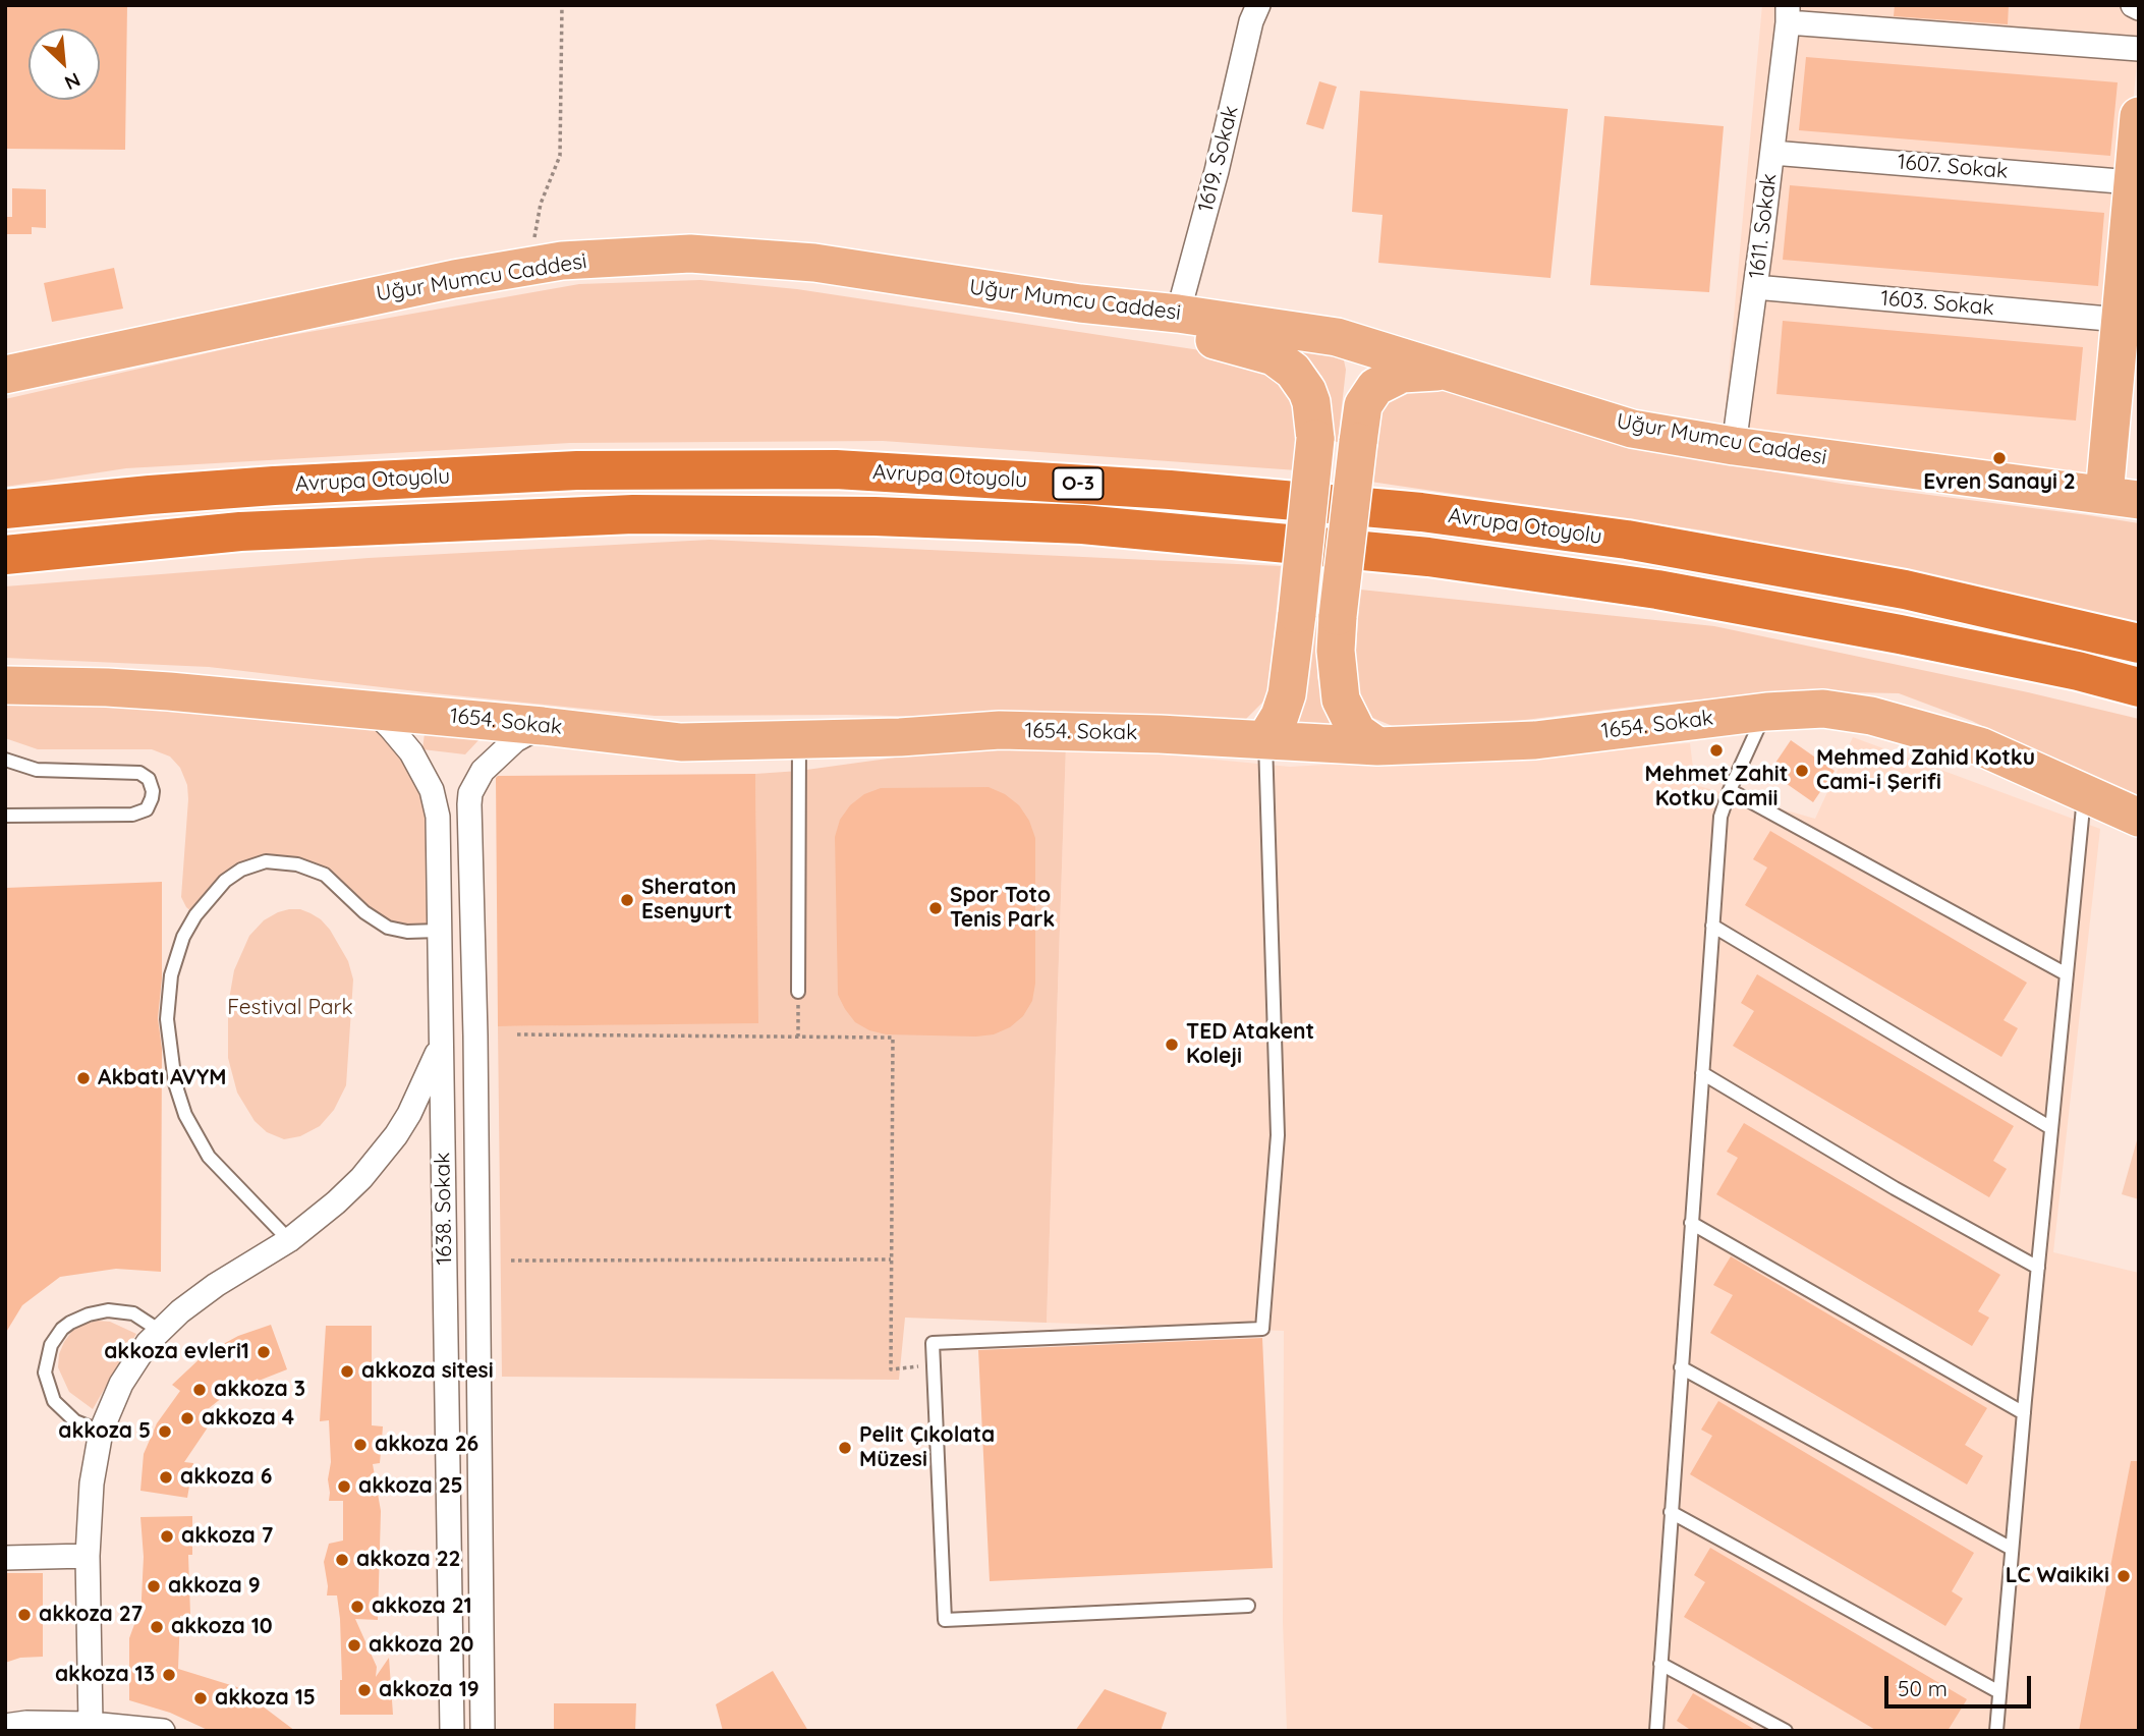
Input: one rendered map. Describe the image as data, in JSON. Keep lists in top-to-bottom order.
{
  "streets": {
    "highway": ["Avrupa Otoyolu", "O-3"],
    "main road": ["Uğur Mumcu Caddesi", "1654. Sokak"],
    "street": [
      "1619. Sokak",
      "1607. Sokak",
      "1611. Sokak",
      "1603. Sokak",
      "1638. Sokak"
    ]
  },
  "crossings": [
    ["1619. Sokak", "Uğur Mumcu Caddesi"],
    ["1607. Sokak", "1611. Sokak"],
    ["1611. Sokak", "Uğur Mumcu Caddesi"],
    ["1611. Sokak", "1603. Sokak"],
    ["1654. Sokak", "1638. Sokak"]
  ],
  "parks": ["Festival Park"],
  "places": [
    "Evren Sanayi 2",
    "Mehmet Zahit Kotku Camii",
    "Mehmed Zahid Kotku Cami-i Şerifi",
    "Sheraton Esenyurt",
    "Spor Toto Tenis Park",
    "TED Atakent Koleji",
    "Akbatı AVYM",
    "akkoza evleri1",
    "akkoza sitesi",
    "akkoza 3",
    "akkoza 4",
    "akkoza 5",
    "akkoza 26",
    "Pelit Çıkolata Müzesi",
    "akkoza 6",
    "akkoza 25",
    "akkoza 7",
    "akkoza 22",
    "LC Waikiki",
    "akkoza 9",
    "akkoza 21",
    "akkoza 27",
    "akkoza 10",
    "akkoza 20",
    "akkoza 13",
    "akkoza 19",
    "akkoza 15"
  ],
  "scale_bar": "50 m",
  "north": "bottom right"
}
